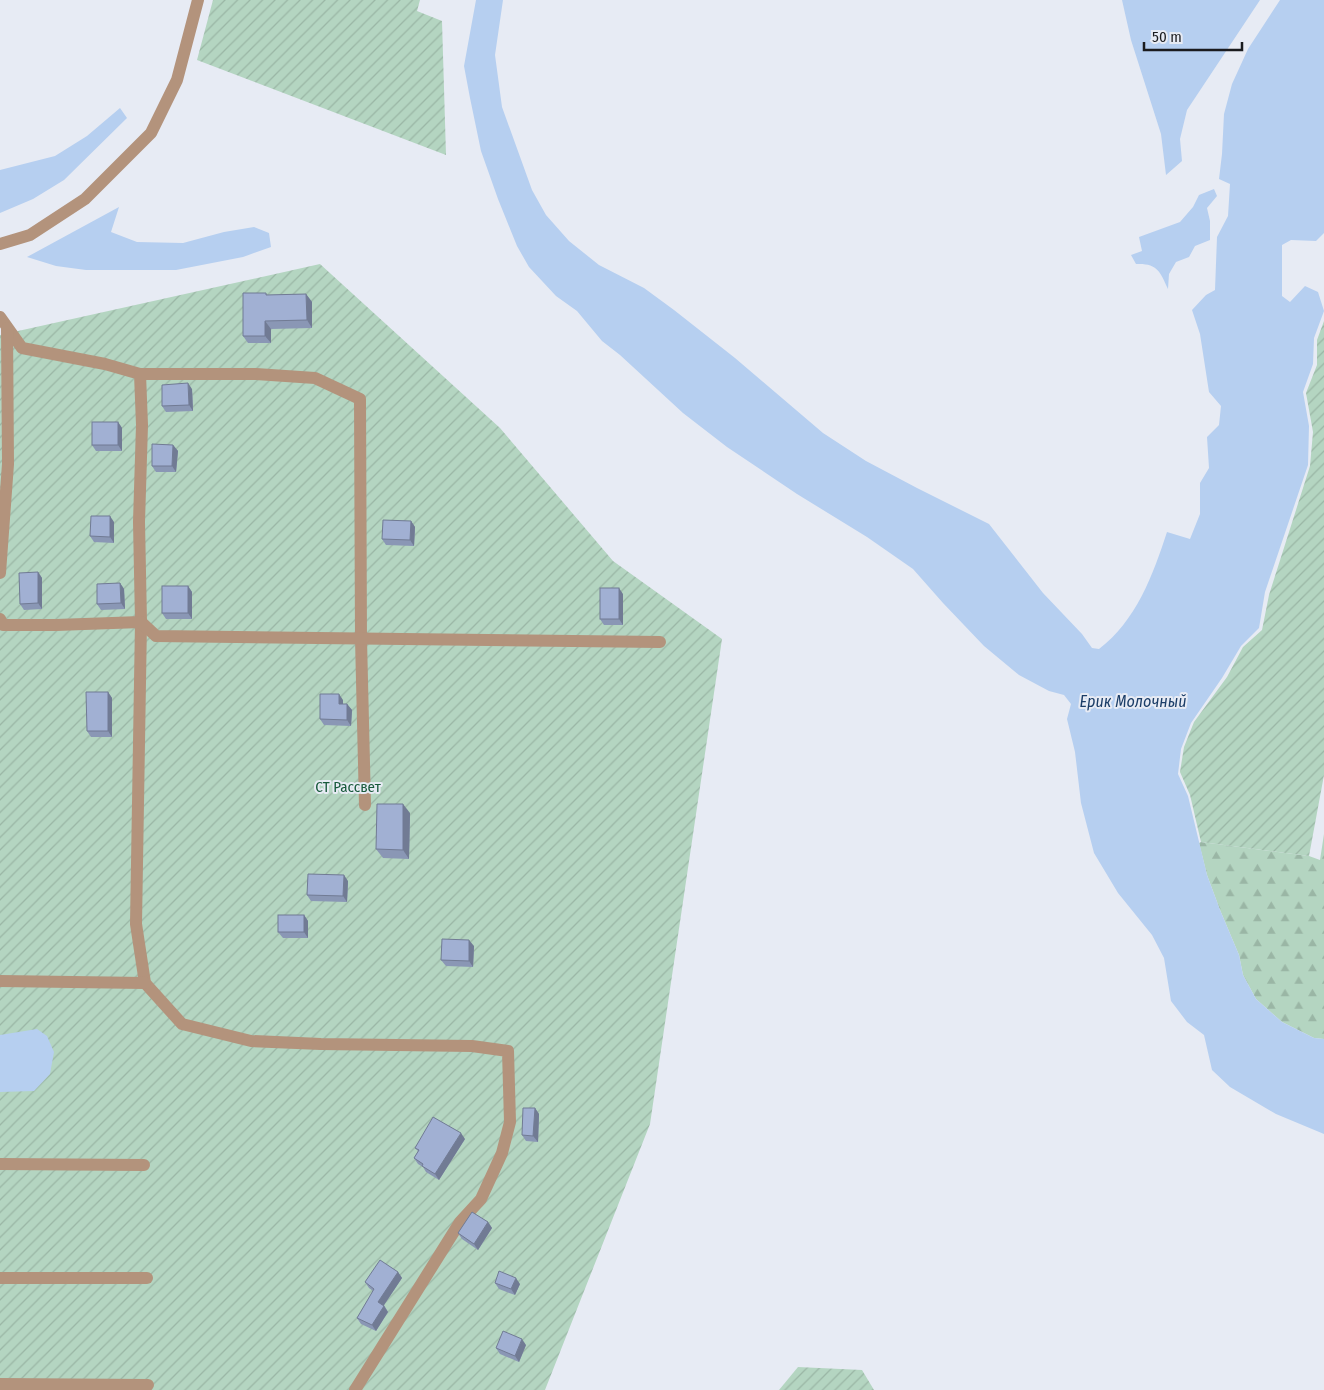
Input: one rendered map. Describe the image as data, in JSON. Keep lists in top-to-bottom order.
{
  "water": ["Ерик Молочный"],
  "parks": ["СТ Рассвет"],
  "scale_bar": "50 m"
}
